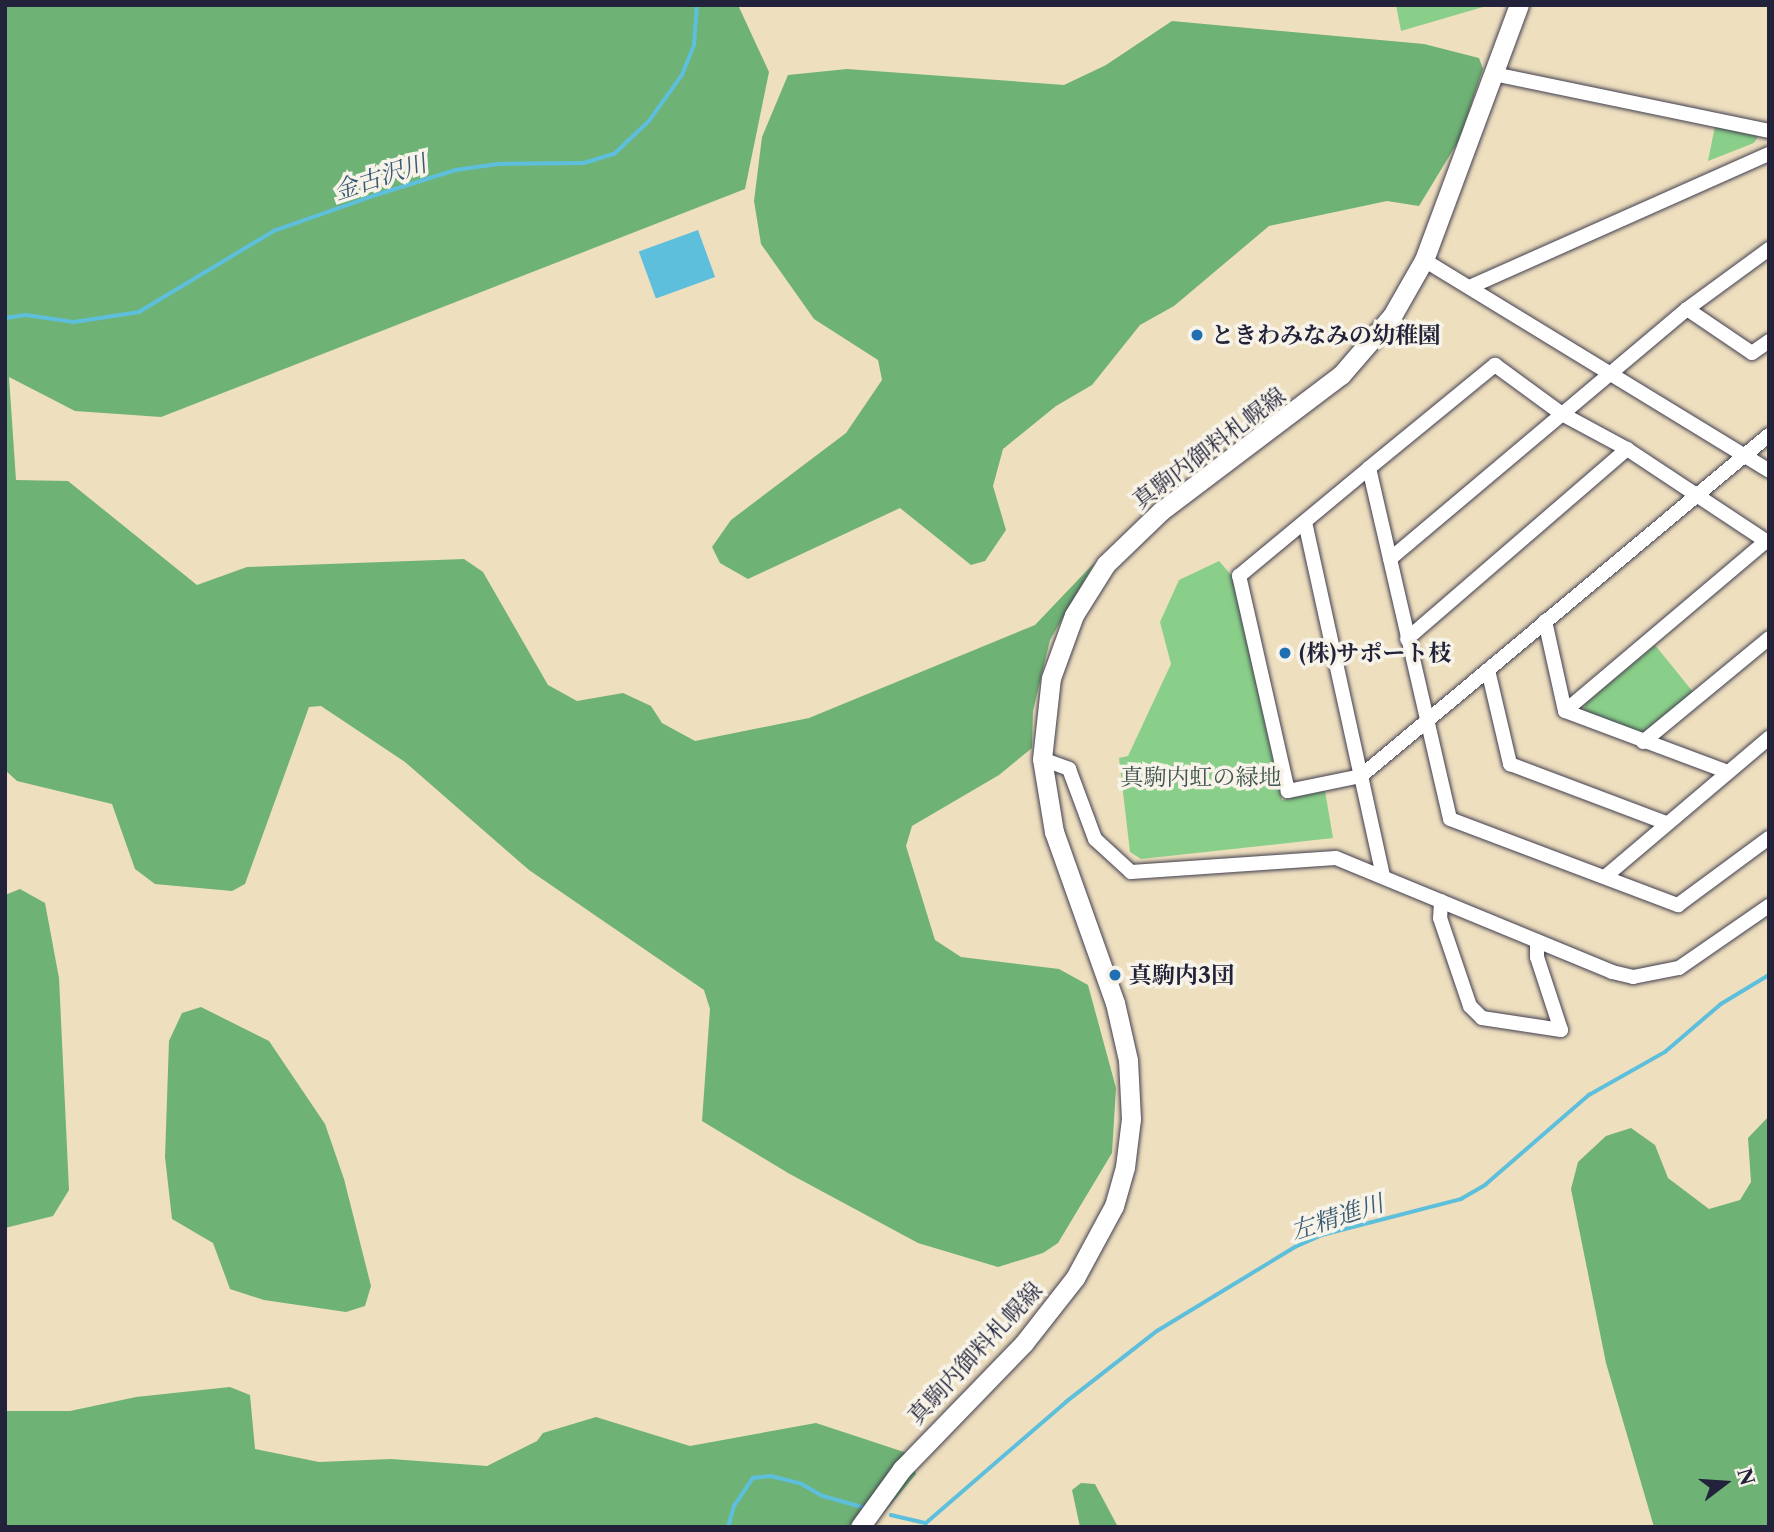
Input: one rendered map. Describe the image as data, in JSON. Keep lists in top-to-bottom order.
{
  "streets": {
    "main road": ["真駒内御料札幌線"]
  },
  "water": ["金古沢川", "左精進川"],
  "parks": ["真駒内虹の緑地"],
  "places": ["ときわみなみの幼稚園", "(株)サポート枝", "真駒内3団"],
  "north": "right"
}
